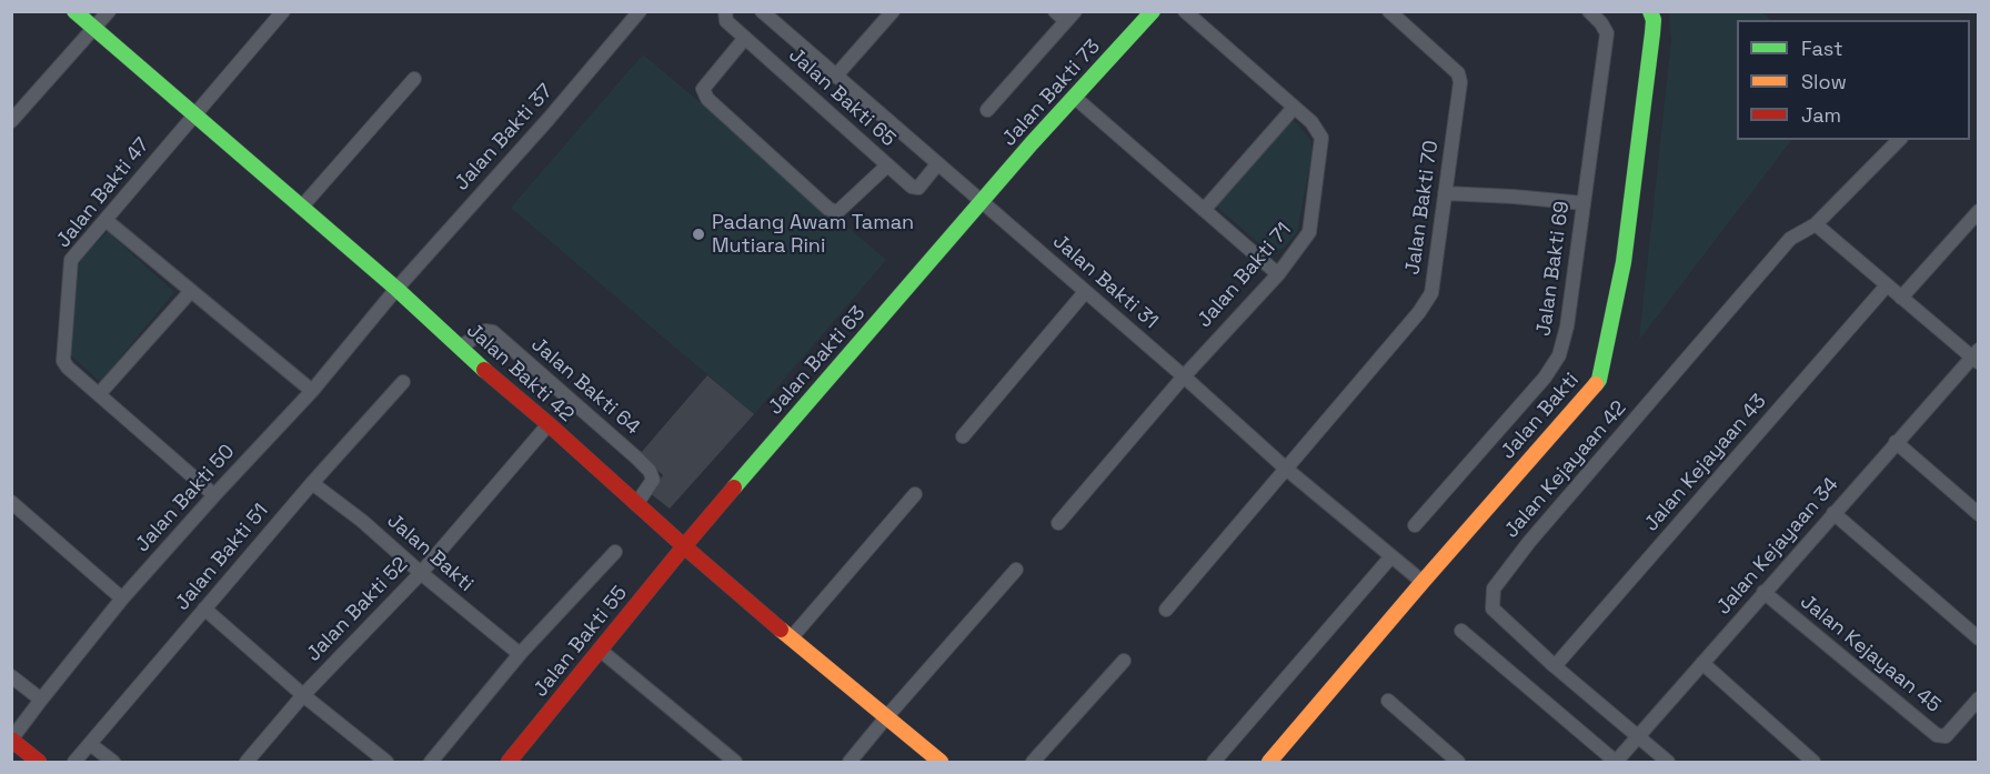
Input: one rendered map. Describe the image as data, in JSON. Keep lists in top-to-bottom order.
{
  "streets": {
    "street": [
      "Jalan Bakti 73",
      "Jalan Bakti 65",
      "Jalan Bakti 37",
      "Jalan Bakti 47",
      "Jalan Bakti 70",
      "Jalan Bakti 69",
      "Jalan Bakti 71",
      "Jalan Bakti 31",
      "Jalan Bakti 63",
      "Jalan Bakti 42",
      "Jalan Bakti 64",
      "Jalan Bakti",
      "Jalan Kejayaan 43",
      "Jalan Kejayaan 42",
      "Jalan Bakti 50",
      "Jalan Kejayaan 34",
      "Jalan Bakti 51",
      "Jalan Bakti 52",
      "Jalan Bakti 55",
      "Jalan Kejayaan 45"
    ]
  },
  "crossings": [
    ["Jalan Bakti 73", "Jalan Bakti 31"],
    ["Jalan Bakti 73", "Jalan Bakti 63"],
    ["Jalan Bakti 65", "Jalan Bakti 31"],
    ["Jalan Bakti 37", "Jalan Bakti 42"],
    ["Jalan Bakti 37", "Jalan Bakti 50"],
    ["Jalan Bakti 47", "Jalan Bakti 42"],
    ["Jalan Bakti 47", "Jalan Bakti 50"],
    ["Jalan Bakti 70", "Jalan Bakti 31"],
    ["Jalan Bakti 71", "Jalan Bakti 31"],
    ["Jalan Bakti 31", "Jalan Bakti 63"],
    ["Jalan Bakti 31", "Jalan Bakti"],
    ["Jalan Bakti 63", "Jalan Bakti 42"],
    ["Jalan Bakti 63", "Jalan Bakti 55"],
    ["Jalan Bakti 42", "Jalan Bakti 64"],
    ["Jalan Bakti 42", "Jalan Bakti 50"],
    ["Jalan Bakti 42", "Jalan Bakti 52"],
    ["Jalan Bakti 42", "Jalan Bakti 55"],
    ["Jalan Bakti", "Jalan Bakti 51"],
    ["Jalan Bakti", "Jalan Bakti 52"],
    ["Jalan Kejayaan 43", "Jalan Kejayaan 42"],
    ["Jalan Kejayaan 42", "Jalan Kejayaan 34"],
    ["Jalan Kejayaan 34", "Jalan Kejayaan 45"]
  ],
  "places": ["Padang Awam Taman Mutiara Rini"],
  "legend": ["Fast", "Slow", "Jam"]
}
